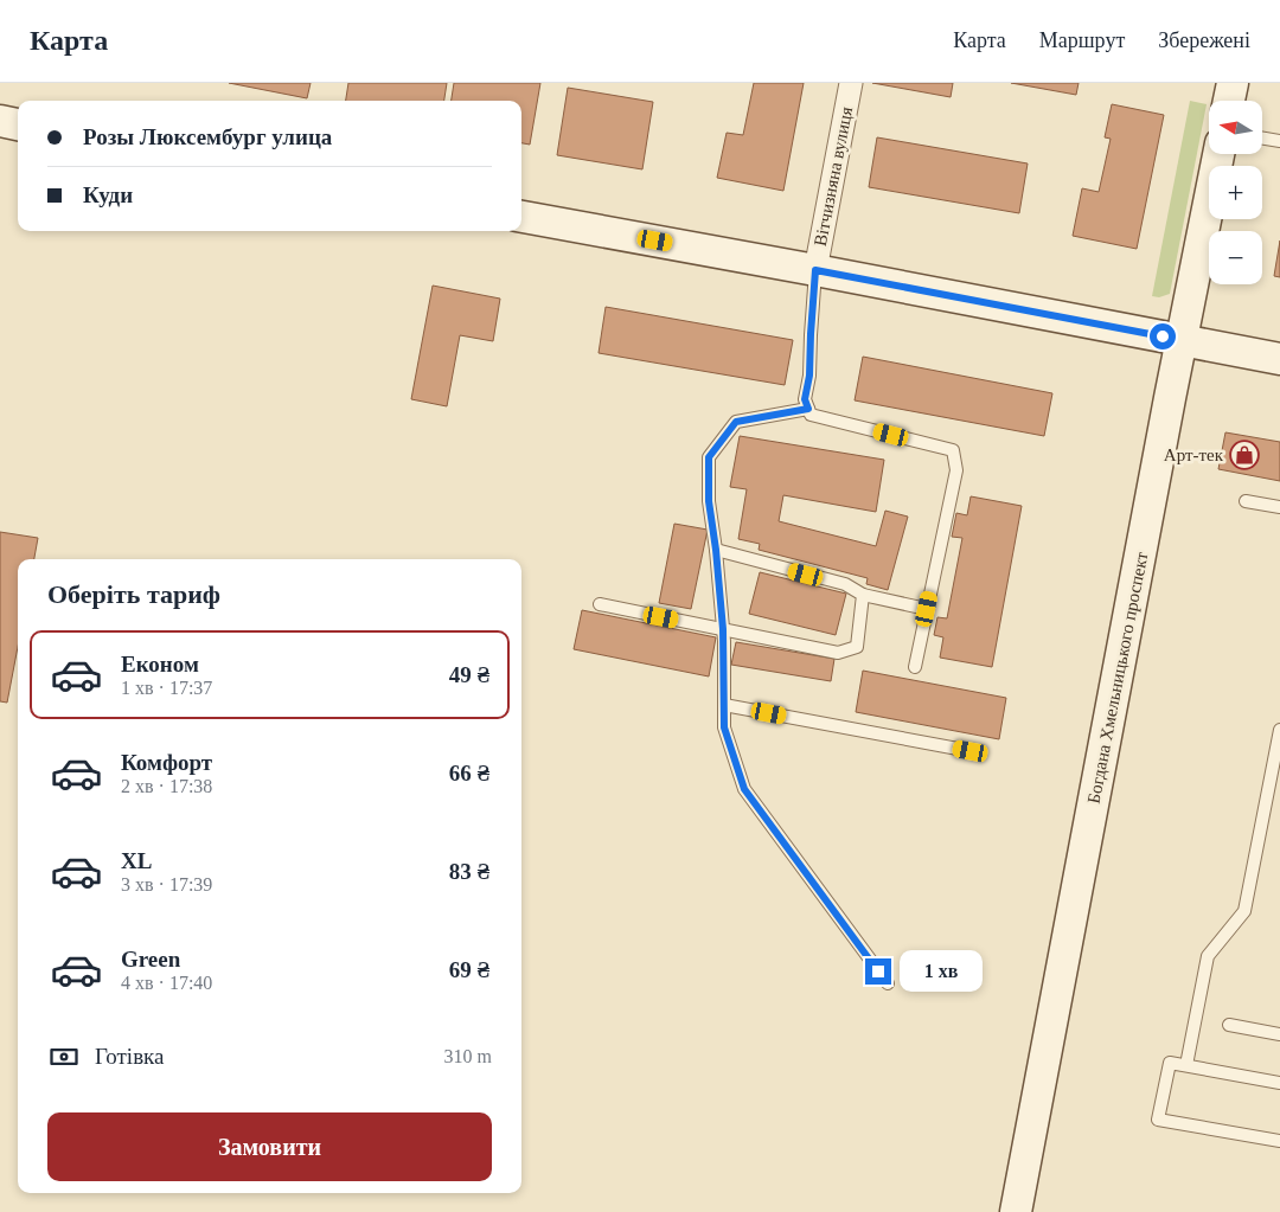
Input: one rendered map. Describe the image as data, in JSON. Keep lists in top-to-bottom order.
{
  "streets": {
    "main road": ["Богдана Хмельницького проспект"],
    "street": ["Вітчизняна вулиця"]
  },
  "places": {
    "shop": ["Арт-тек"]
  },
  "north": "left",
  "page": {
    "header": "Карта",
    "nav": ["Карта", "Маршрут", "Збережені"],
    "map_buttons": ["+", "−"],
    "banner": ["Розы Люксембург улица", "Куди"],
    "heading": "Оберіть тариф",
    "list": [
      {
        "name": "Економ",
        "note": "1 хв · 17:37",
        "value": "49 ₴"
      },
      {
        "name": "Комфорт",
        "note": "2 хв · 17:38",
        "value": "66 ₴"
      },
      {
        "name": "XL",
        "note": "3 хв · 17:39",
        "value": "83 ₴"
      },
      {
        "name": "Green",
        "note": "4 хв · 17:40",
        "value": "69 ₴"
      }
    ],
    "bubble": "1 хв",
    "pay": ["Готівка", "310 m"],
    "buttons": "Замовити"
  }
}
